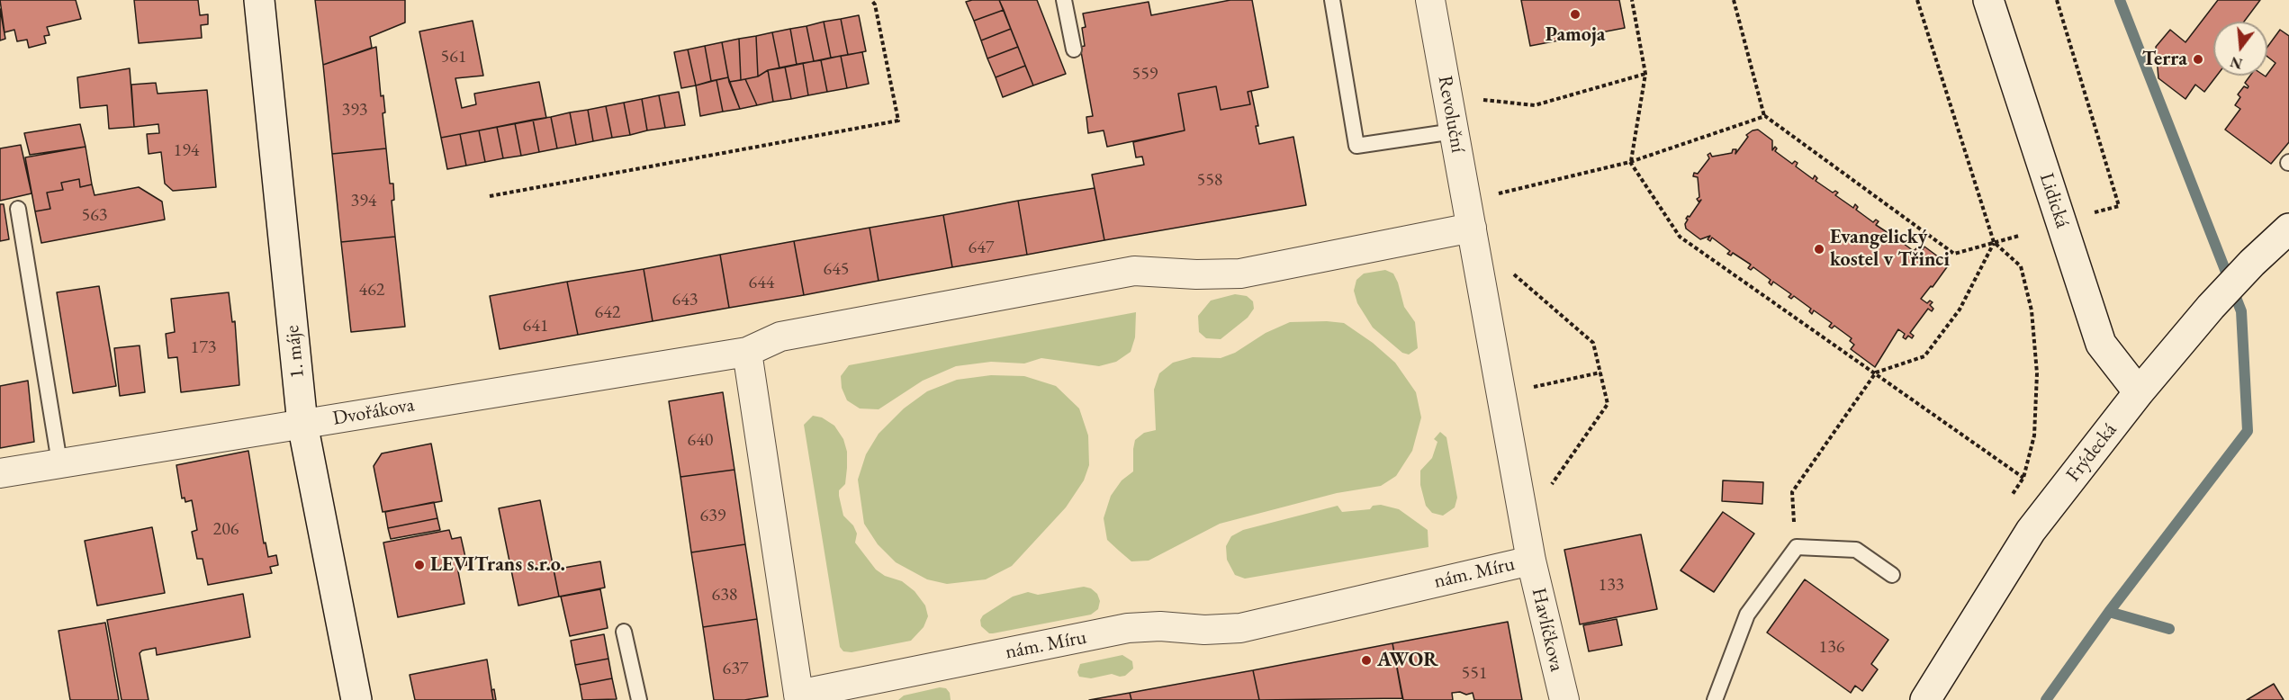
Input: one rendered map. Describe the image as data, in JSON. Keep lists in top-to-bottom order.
{
  "streets": {
    "main road": ["Lidická", "1. máje", "Frýdecká"],
    "street": [
      "Revoluční",
      "Dvořákova",
      "nám. Míru",
      "Havlíčkova"
    ]
  },
  "crossings": [
    ["Revoluční", "nám. Míru"],
    ["Lidická", "Frýdecká"],
    ["1. máje", "Dvořákova"],
    ["Dvořákova", "nám. Míru"],
    ["nám. Míru", "Havlíčkova"]
  ],
  "places": [
    "Pamoja",
    "Terra",
    "Evangelický kostel v Třinci",
    "LEVITrans s.r.o.",
    "AWOR"
  ],
  "house_numbers": [
    "561",
    "559",
    "393",
    "194",
    "558",
    "394",
    "563",
    "647",
    "645",
    "644",
    "462",
    "643",
    "642",
    "641",
    "173",
    "640",
    "639",
    "206",
    "133",
    "638",
    "136",
    "637",
    "551"
  ],
  "north": "bottom"
}
